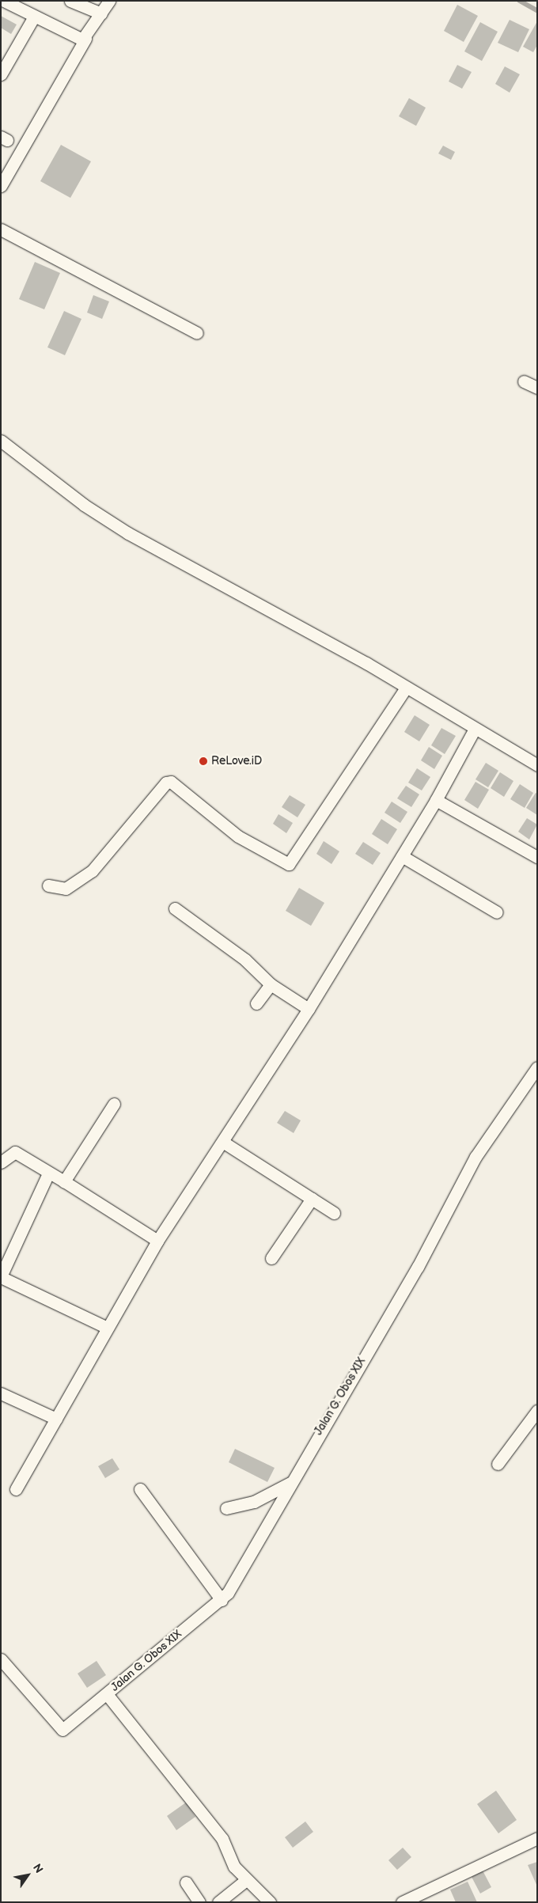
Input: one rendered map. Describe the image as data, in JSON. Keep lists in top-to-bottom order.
{
  "streets": {
    "street": ["Jalan G. Obos XIX"]
  },
  "places": ["ReLove.iD"],
  "north": "top right"
}
